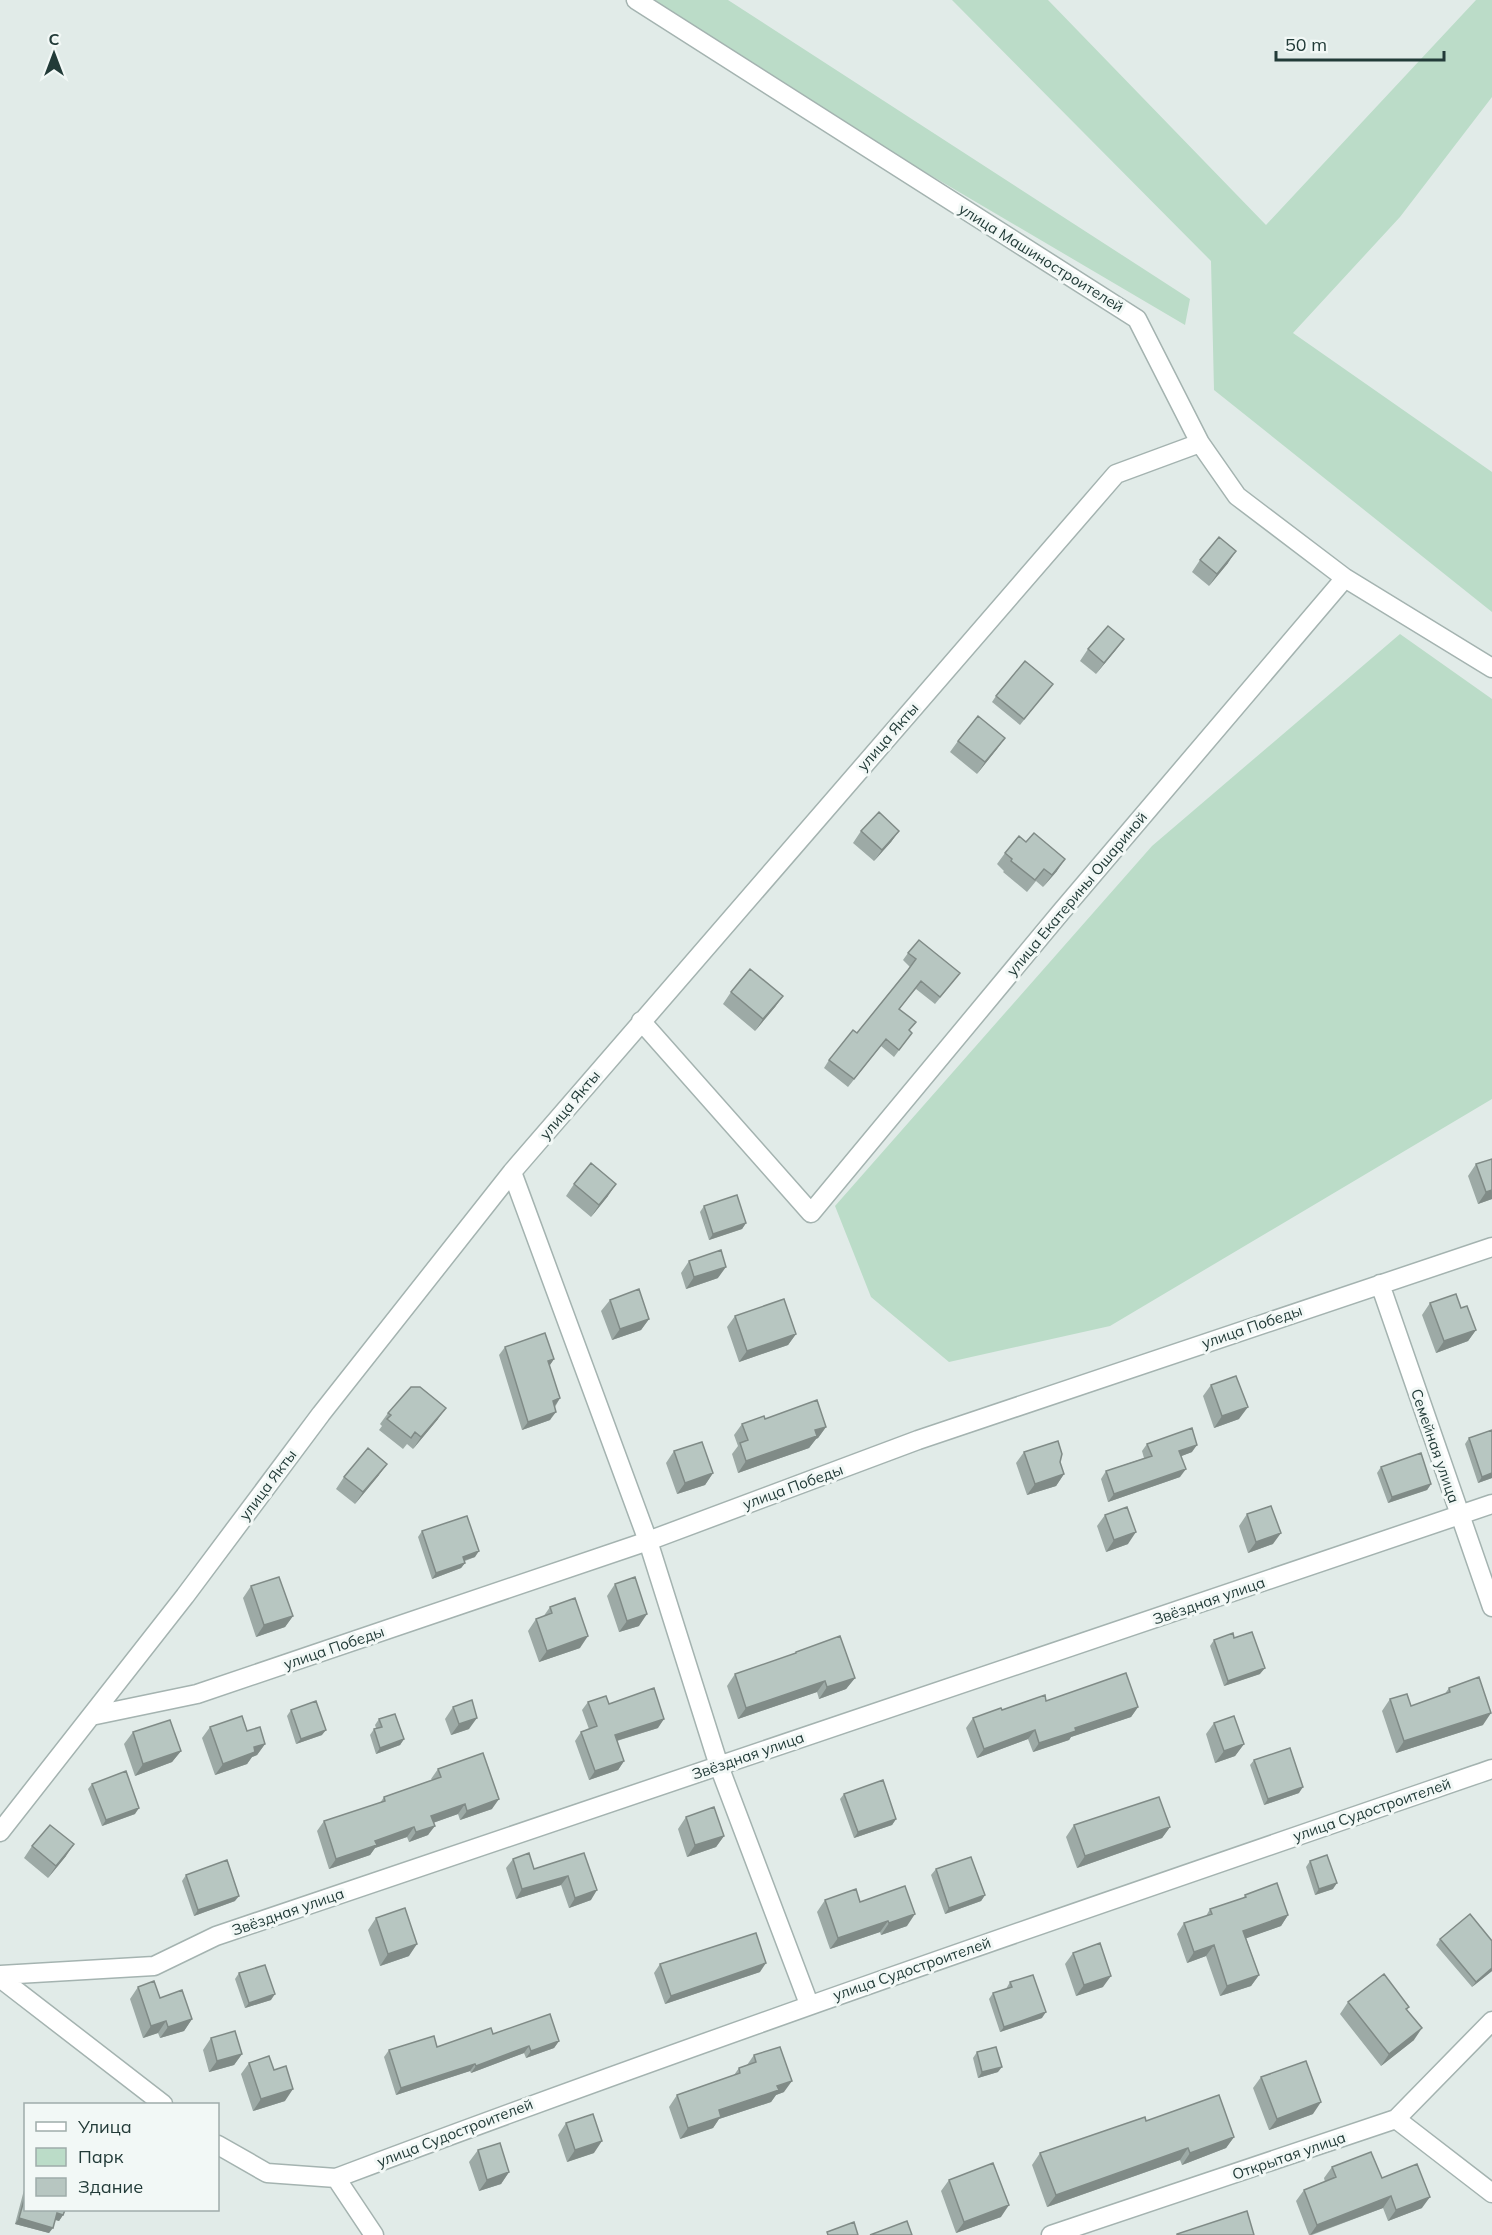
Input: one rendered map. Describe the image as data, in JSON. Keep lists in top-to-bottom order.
{
  "streets": {
    "street": [
      "улица Машиностроителей",
      "улица Якты",
      "улица Екатерины Ошариной",
      "улица Победы",
      "Семейная улица",
      "Звёздная улица",
      "улица Судостроителей",
      "Открытая улица"
    ]
  },
  "crossings": [
    ["улица Машиностроителей", "улица Якты"],
    ["улица Машиностроителей", "улица Екатерины Ошариной"],
    ["улица Якты", "улица Екатерины Ошариной"],
    ["улица Якты", "улица Победы"],
    ["улица Победы", "Семейная улица"],
    ["Семейная улица", "Звёздная улица"]
  ],
  "legend": ["Улица", "Парк", "Здание"],
  "scale_bar": "50 m",
  "north": "top"
}
